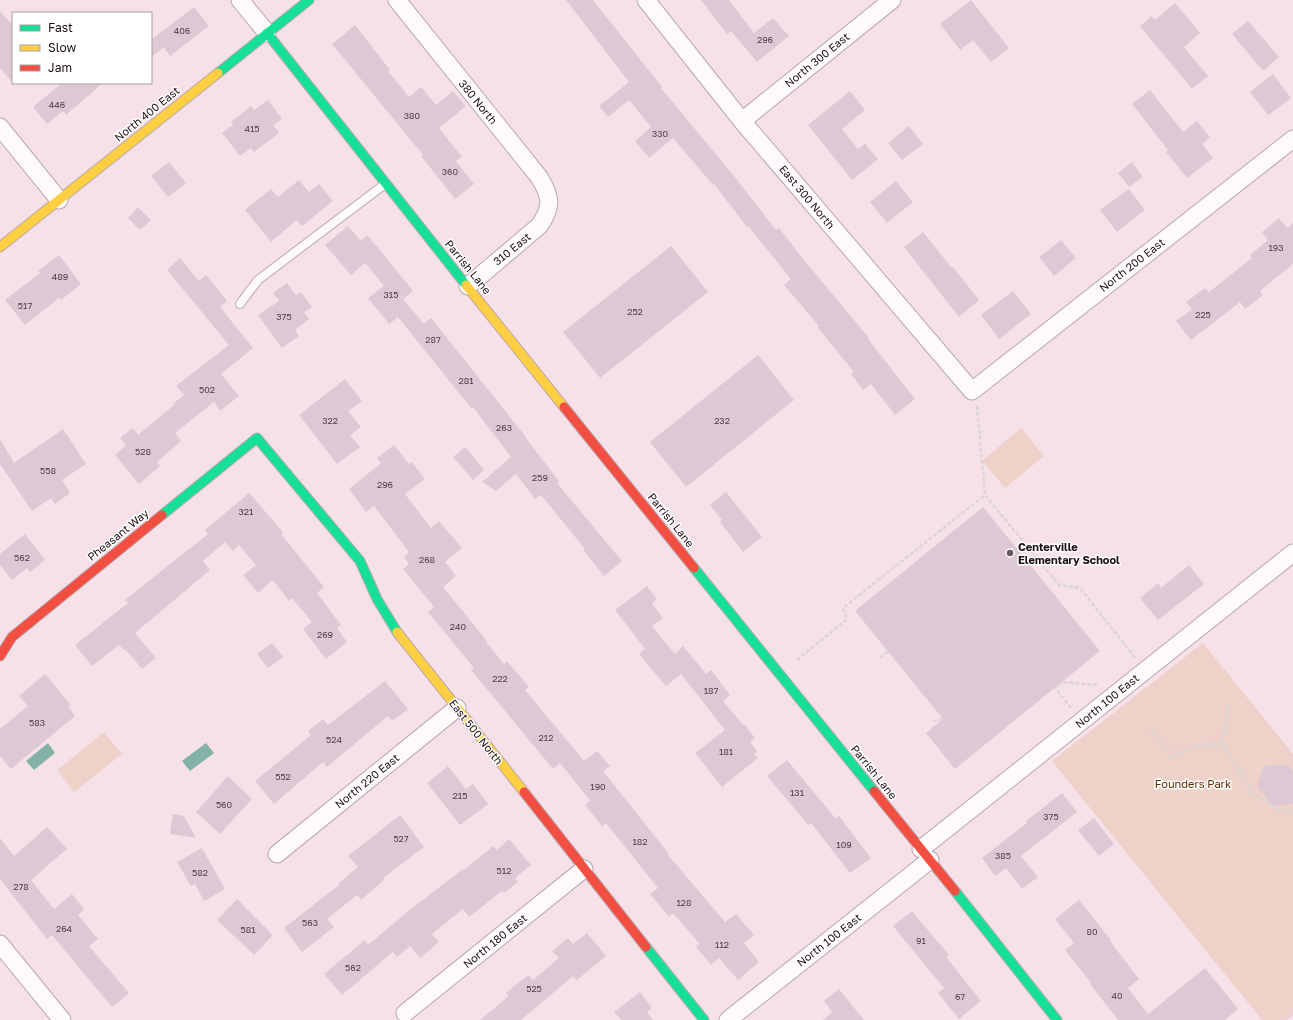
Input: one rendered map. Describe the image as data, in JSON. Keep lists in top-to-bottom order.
{
  "streets": {
    "street": [
      "North 300 East",
      "380 North",
      "North 400 East",
      "East 300 North",
      "310 East",
      "North 200 East",
      "Parrish Lane",
      "Pheasant Way",
      "North 100 East",
      "East 500 North",
      "North 220 East",
      "North 180 East"
    ]
  },
  "crossings": [
    ["North 300 East", "East 300 North"],
    ["380 North", "310 East"],
    ["North 400 East", "Parrish Lane"],
    ["East 300 North", "North 200 East"],
    ["310 East", "Parrish Lane"],
    ["Parrish Lane", "North 100 East"],
    ["Pheasant Way", "East 500 North"],
    ["East 500 North", "North 220 East"],
    ["East 500 North", "North 180 East"]
  ],
  "parks": ["Founders Park"],
  "places": ["Centerville Elementary School"],
  "house_numbers": [
    "406",
    "296",
    "446",
    "380",
    "415",
    "330",
    "360",
    "193",
    "489",
    "315",
    "517",
    "252",
    "225",
    "375",
    "287",
    "281",
    "502",
    "322",
    "232",
    "263",
    "528",
    "558",
    "259",
    "296",
    "321",
    "562",
    "268",
    "240",
    "269",
    "222",
    "187",
    "583",
    "212",
    "524",
    "181",
    "552",
    "190",
    "131",
    "215",
    "560",
    "375",
    "527",
    "182",
    "109",
    "385",
    "512",
    "582",
    "278",
    "128",
    "563",
    "264",
    "581",
    "80",
    "91",
    "112",
    "562",
    "525",
    "40",
    "67"
  ],
  "legend": ["Fast", "Slow", "Jam"]
}
